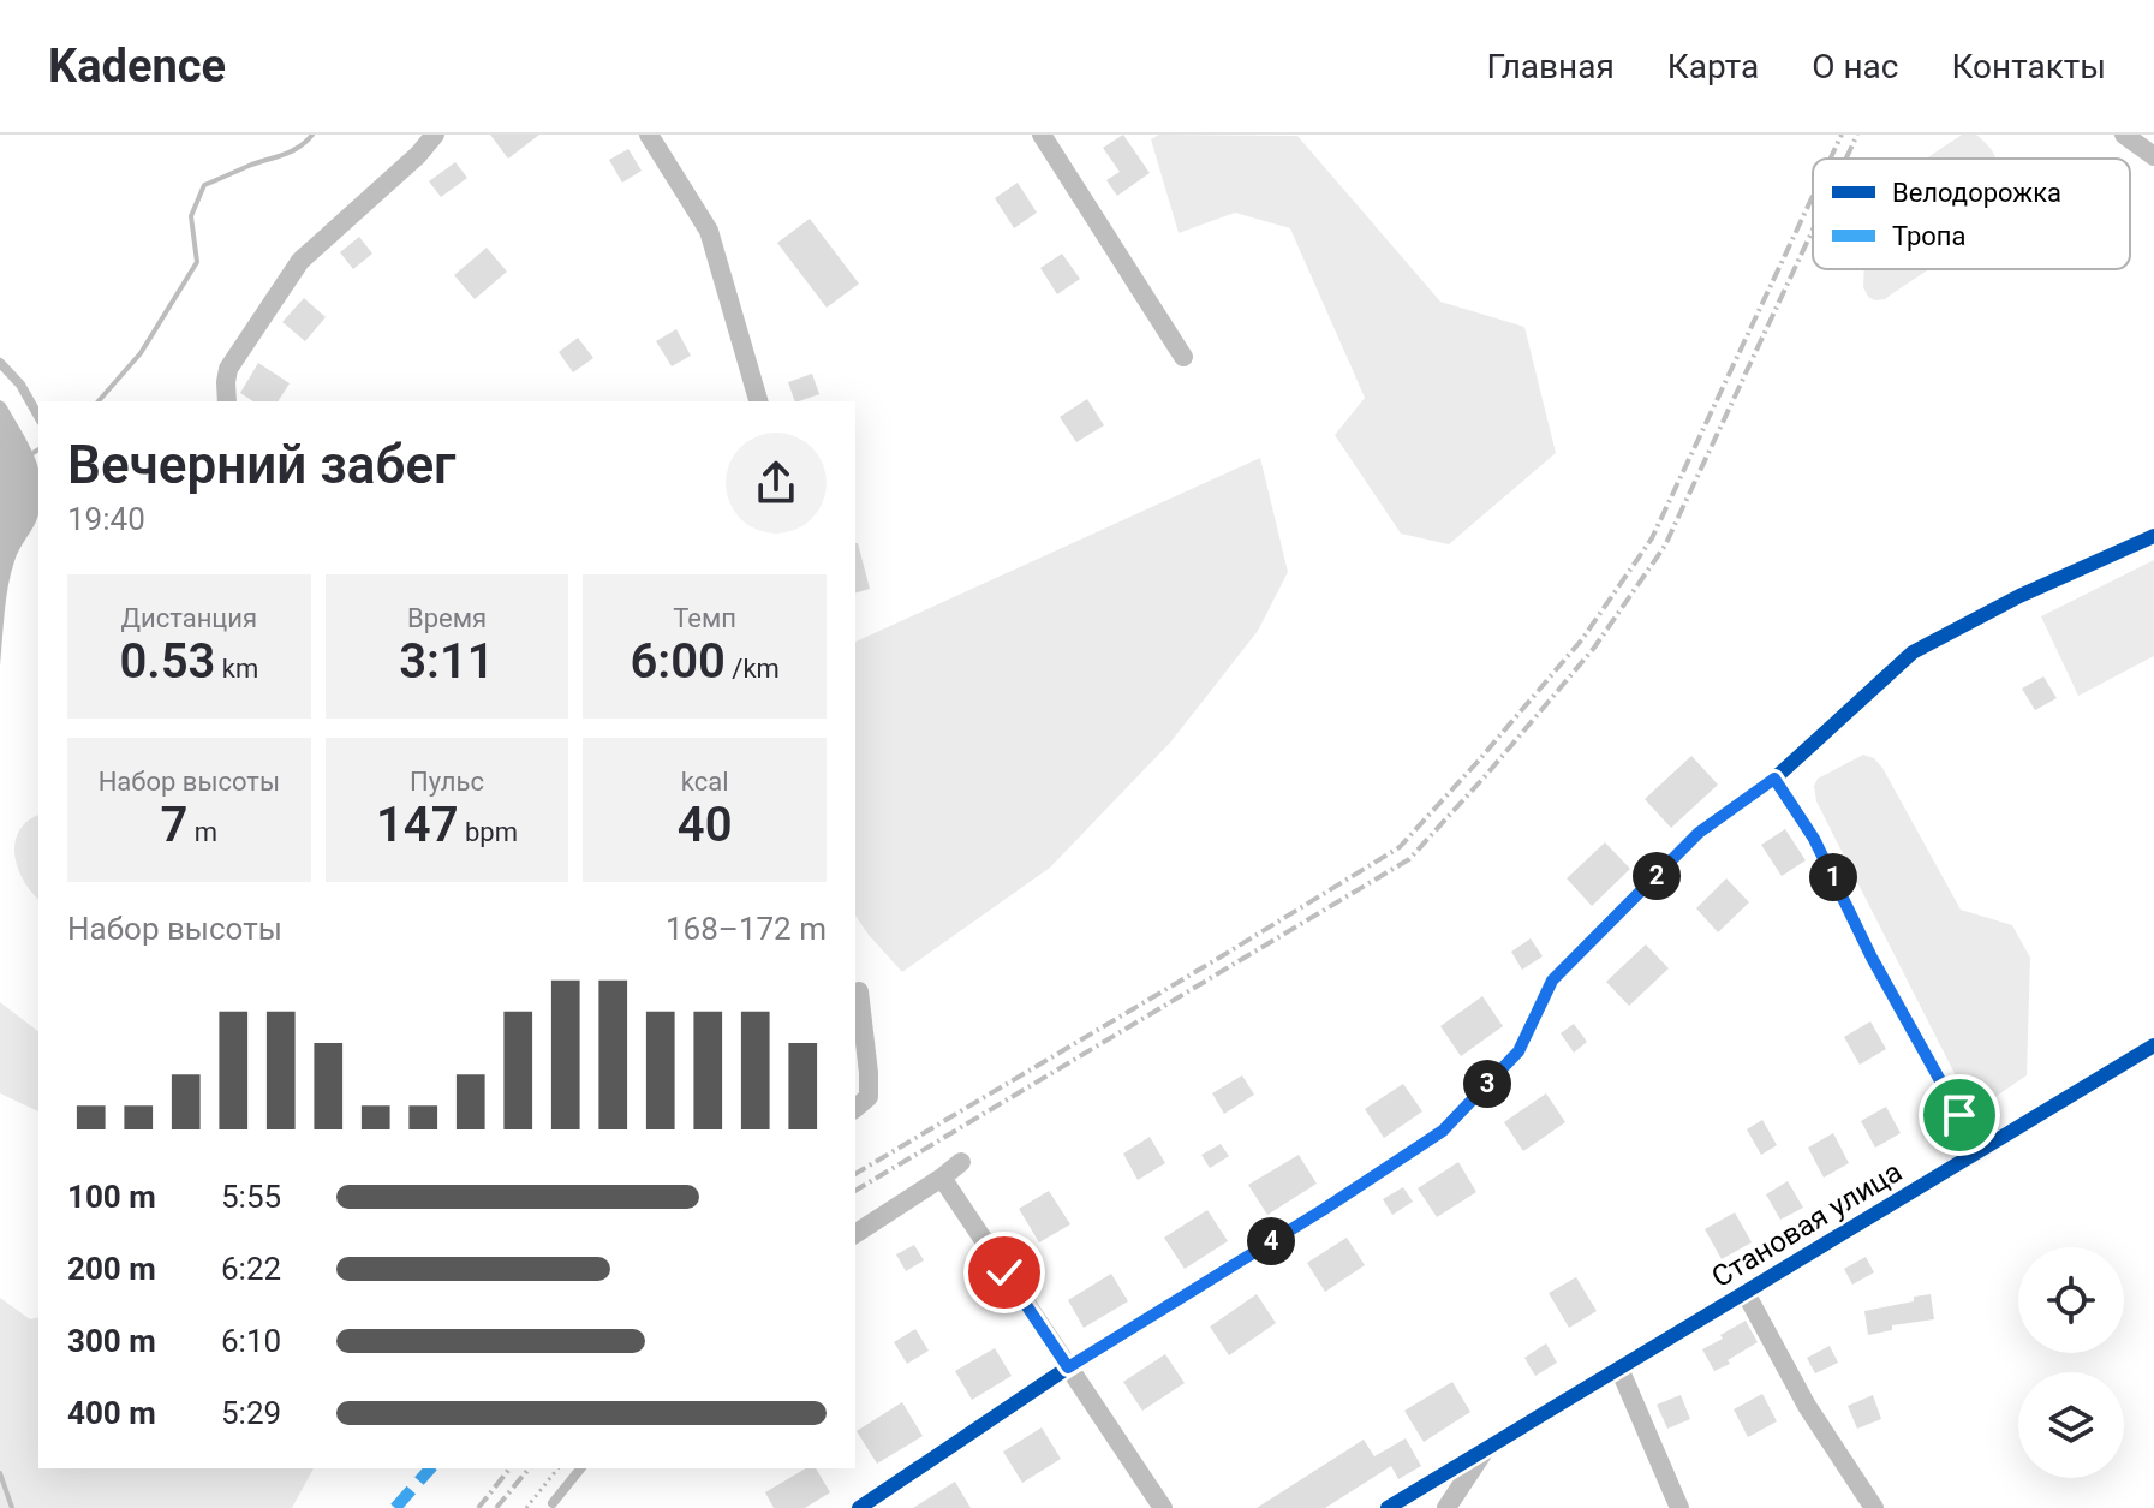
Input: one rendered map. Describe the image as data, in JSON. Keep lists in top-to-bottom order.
{
  "streets": {
    "street": ["Становая улица"]
  },
  "legend": ["Велодорожка", "Тропа"],
  "page": {
    "header": "Kadence",
    "nav": [
      "Главная",
      "Карта",
      "О нас",
      "Контакты"
    ],
    "heading": ["Вечерний забег", "19:40"],
    "stats": [
      ["Дистанция", "0.53 km"],
      ["Время", "3:11"],
      ["Темп", "6:00 /km"],
      ["Набор высоты", "7 m"],
      ["Пульс", "147 bpm"],
      ["kcal", "40"]
    ],
    "pins": [
      "2",
      "1",
      "3",
      "4"
    ],
    "chart": ["Набор высоты", "168–172 m"],
    "list": [
      {
        "name": "100 m",
        "note": "5:55"
      },
      {
        "name": "200 m",
        "note": "6:22"
      },
      {
        "name": "300 m",
        "note": "6:10"
      },
      {
        "name": "400 m",
        "note": "5:29"
      }
    ]
  }
}
